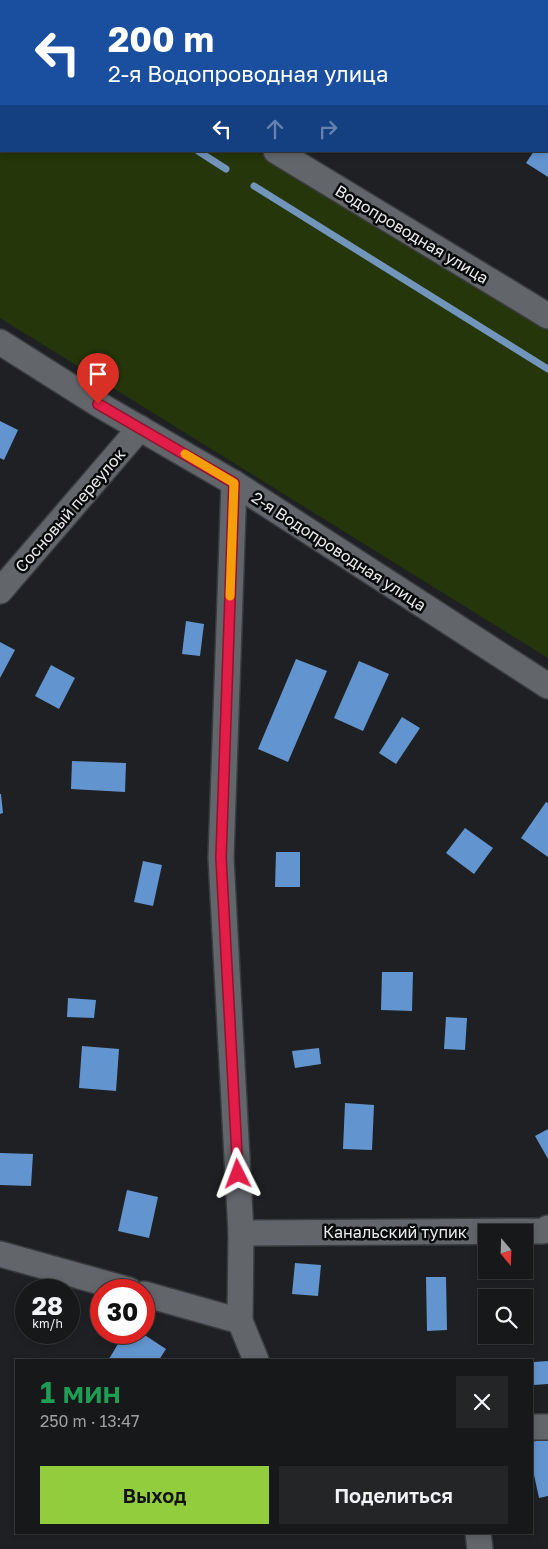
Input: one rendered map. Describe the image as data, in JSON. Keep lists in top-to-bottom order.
{
  "streets": {
    "street": [
      "Водопроводная улица",
      "Сосновый переулок",
      "2-я Водопроводная улица",
      "Канальский тупик"
    ]
  },
  "crossings": [
    ["Сосновый переулок", "2-я Водопроводная улица"]
  ],
  "north": "bottom",
  "page": {
    "turn": ["200 m", "2-я Водопроводная улица"],
    "speed": "28 km/h",
    "limit": "30",
    "heading": ["1 мин", "250 m · 13:47"],
    "buttons": ["Выход", "Поделиться"]
  }
}
